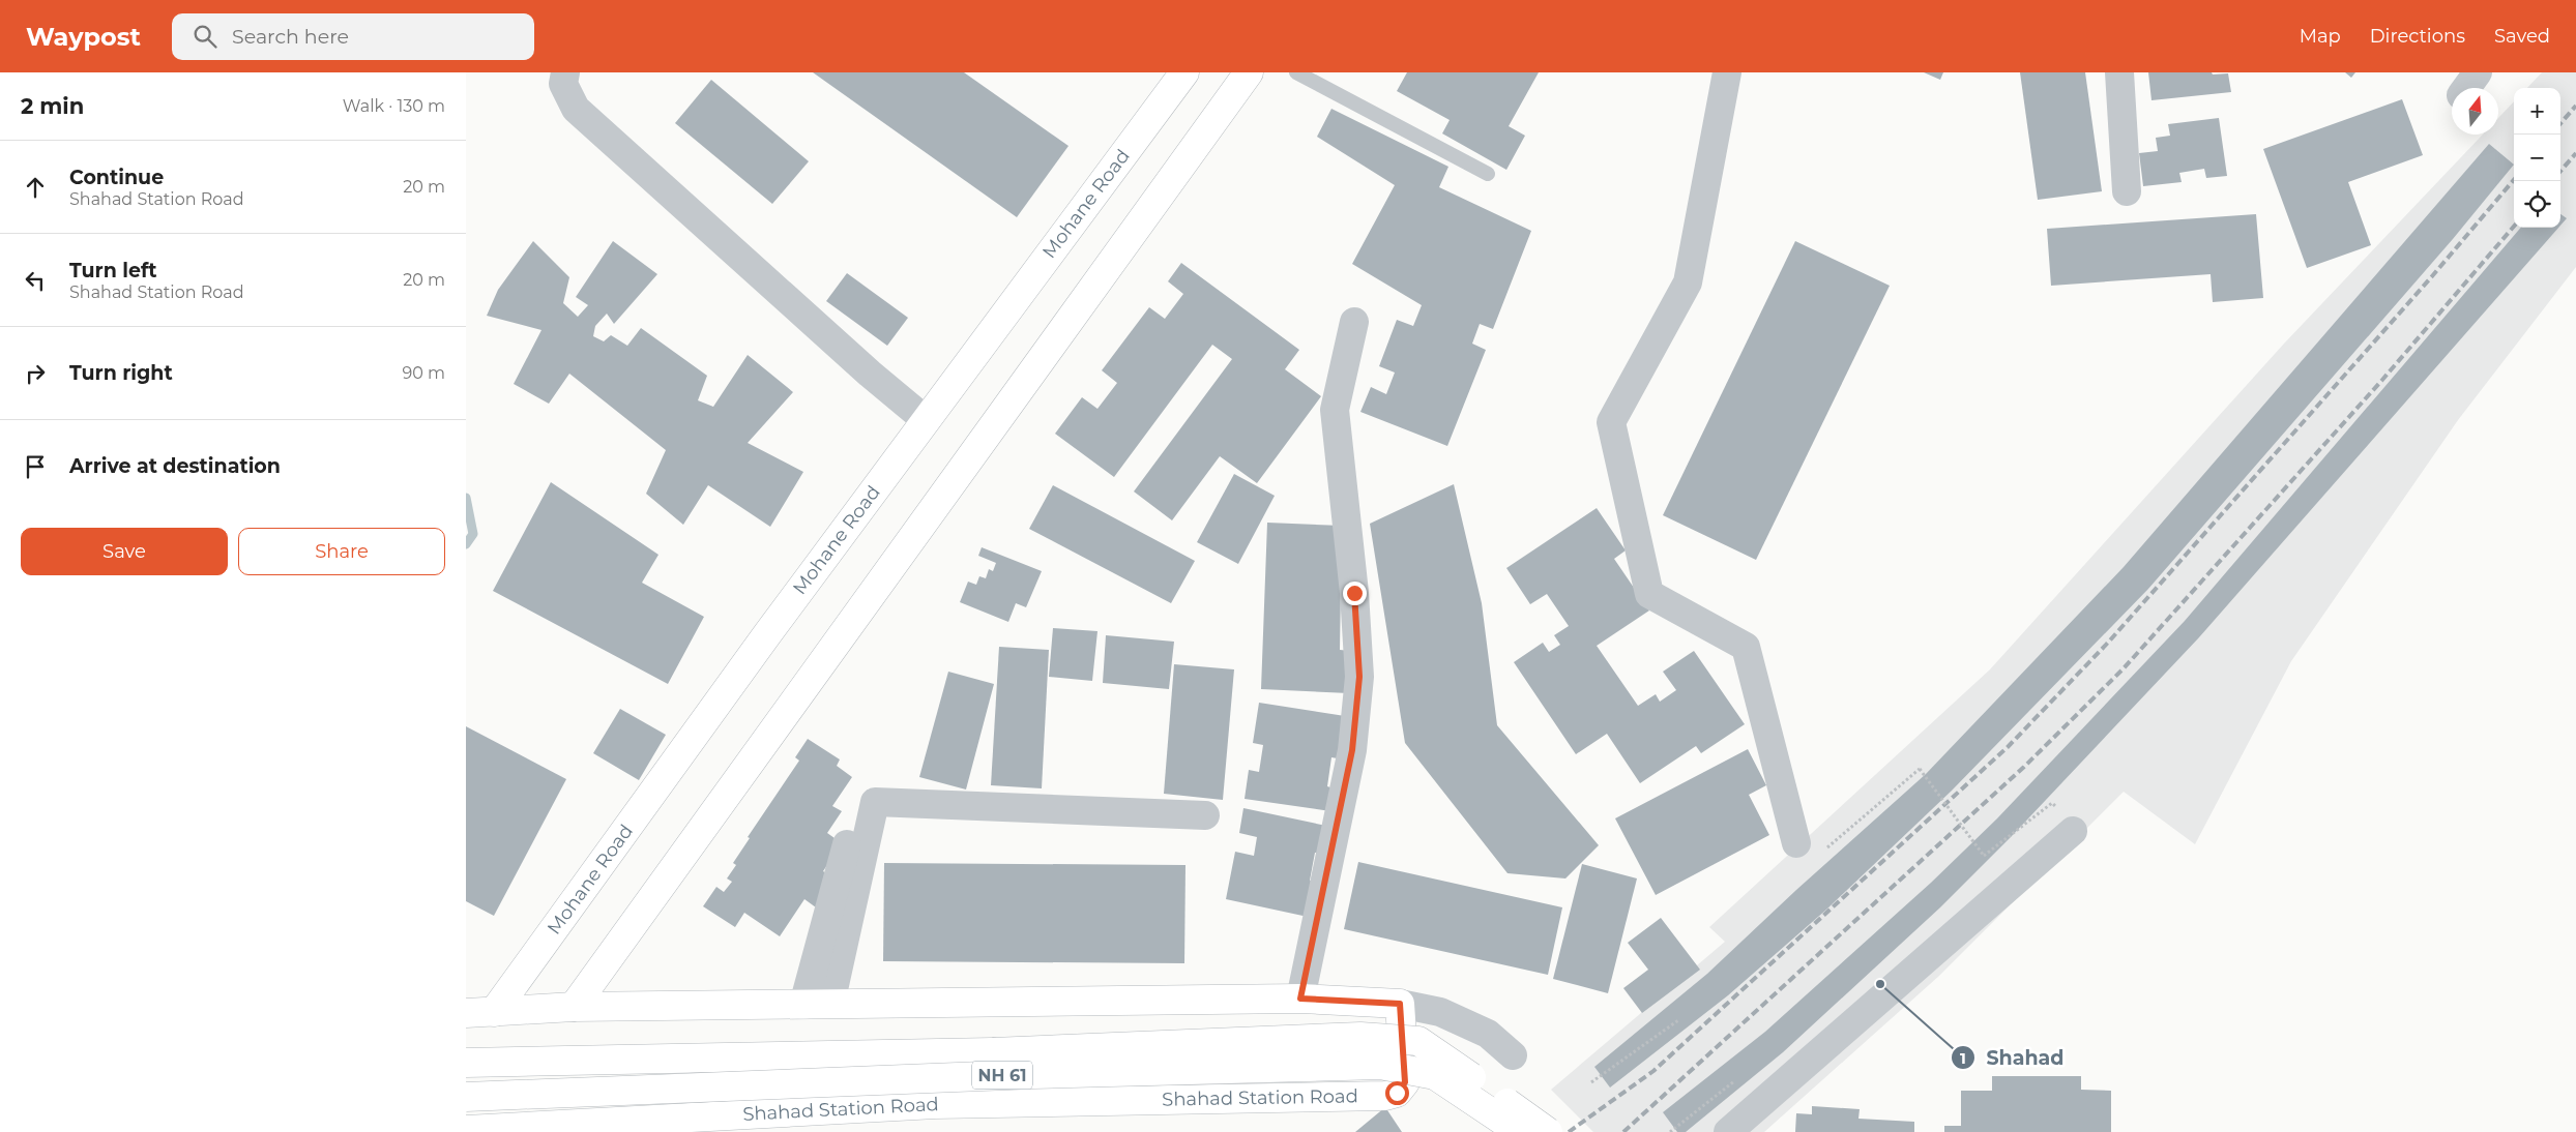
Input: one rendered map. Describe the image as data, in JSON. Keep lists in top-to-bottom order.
{
  "streets": {
    "main road": ["Mohane Road", "NH 61", "Shahad Station Road"]
  },
  "places": ["Shahad"],
  "north": "top",
  "page": {
    "header": "Waypost",
    "search": "Search here",
    "nav": ["Map", "Directions", "Saved"],
    "heading": ["2 min", "Walk · 130 m"],
    "map_buttons": ["+", "−"],
    "list": [
      ["Continue", "Shahad Station Road", "20 m"],
      ["Turn left", "Shahad Station Road", "20 m"],
      ["Turn right", "90 m"],
      "Arrive at destination"
    ],
    "buttons": ["Save", "Share"]
  }
}
